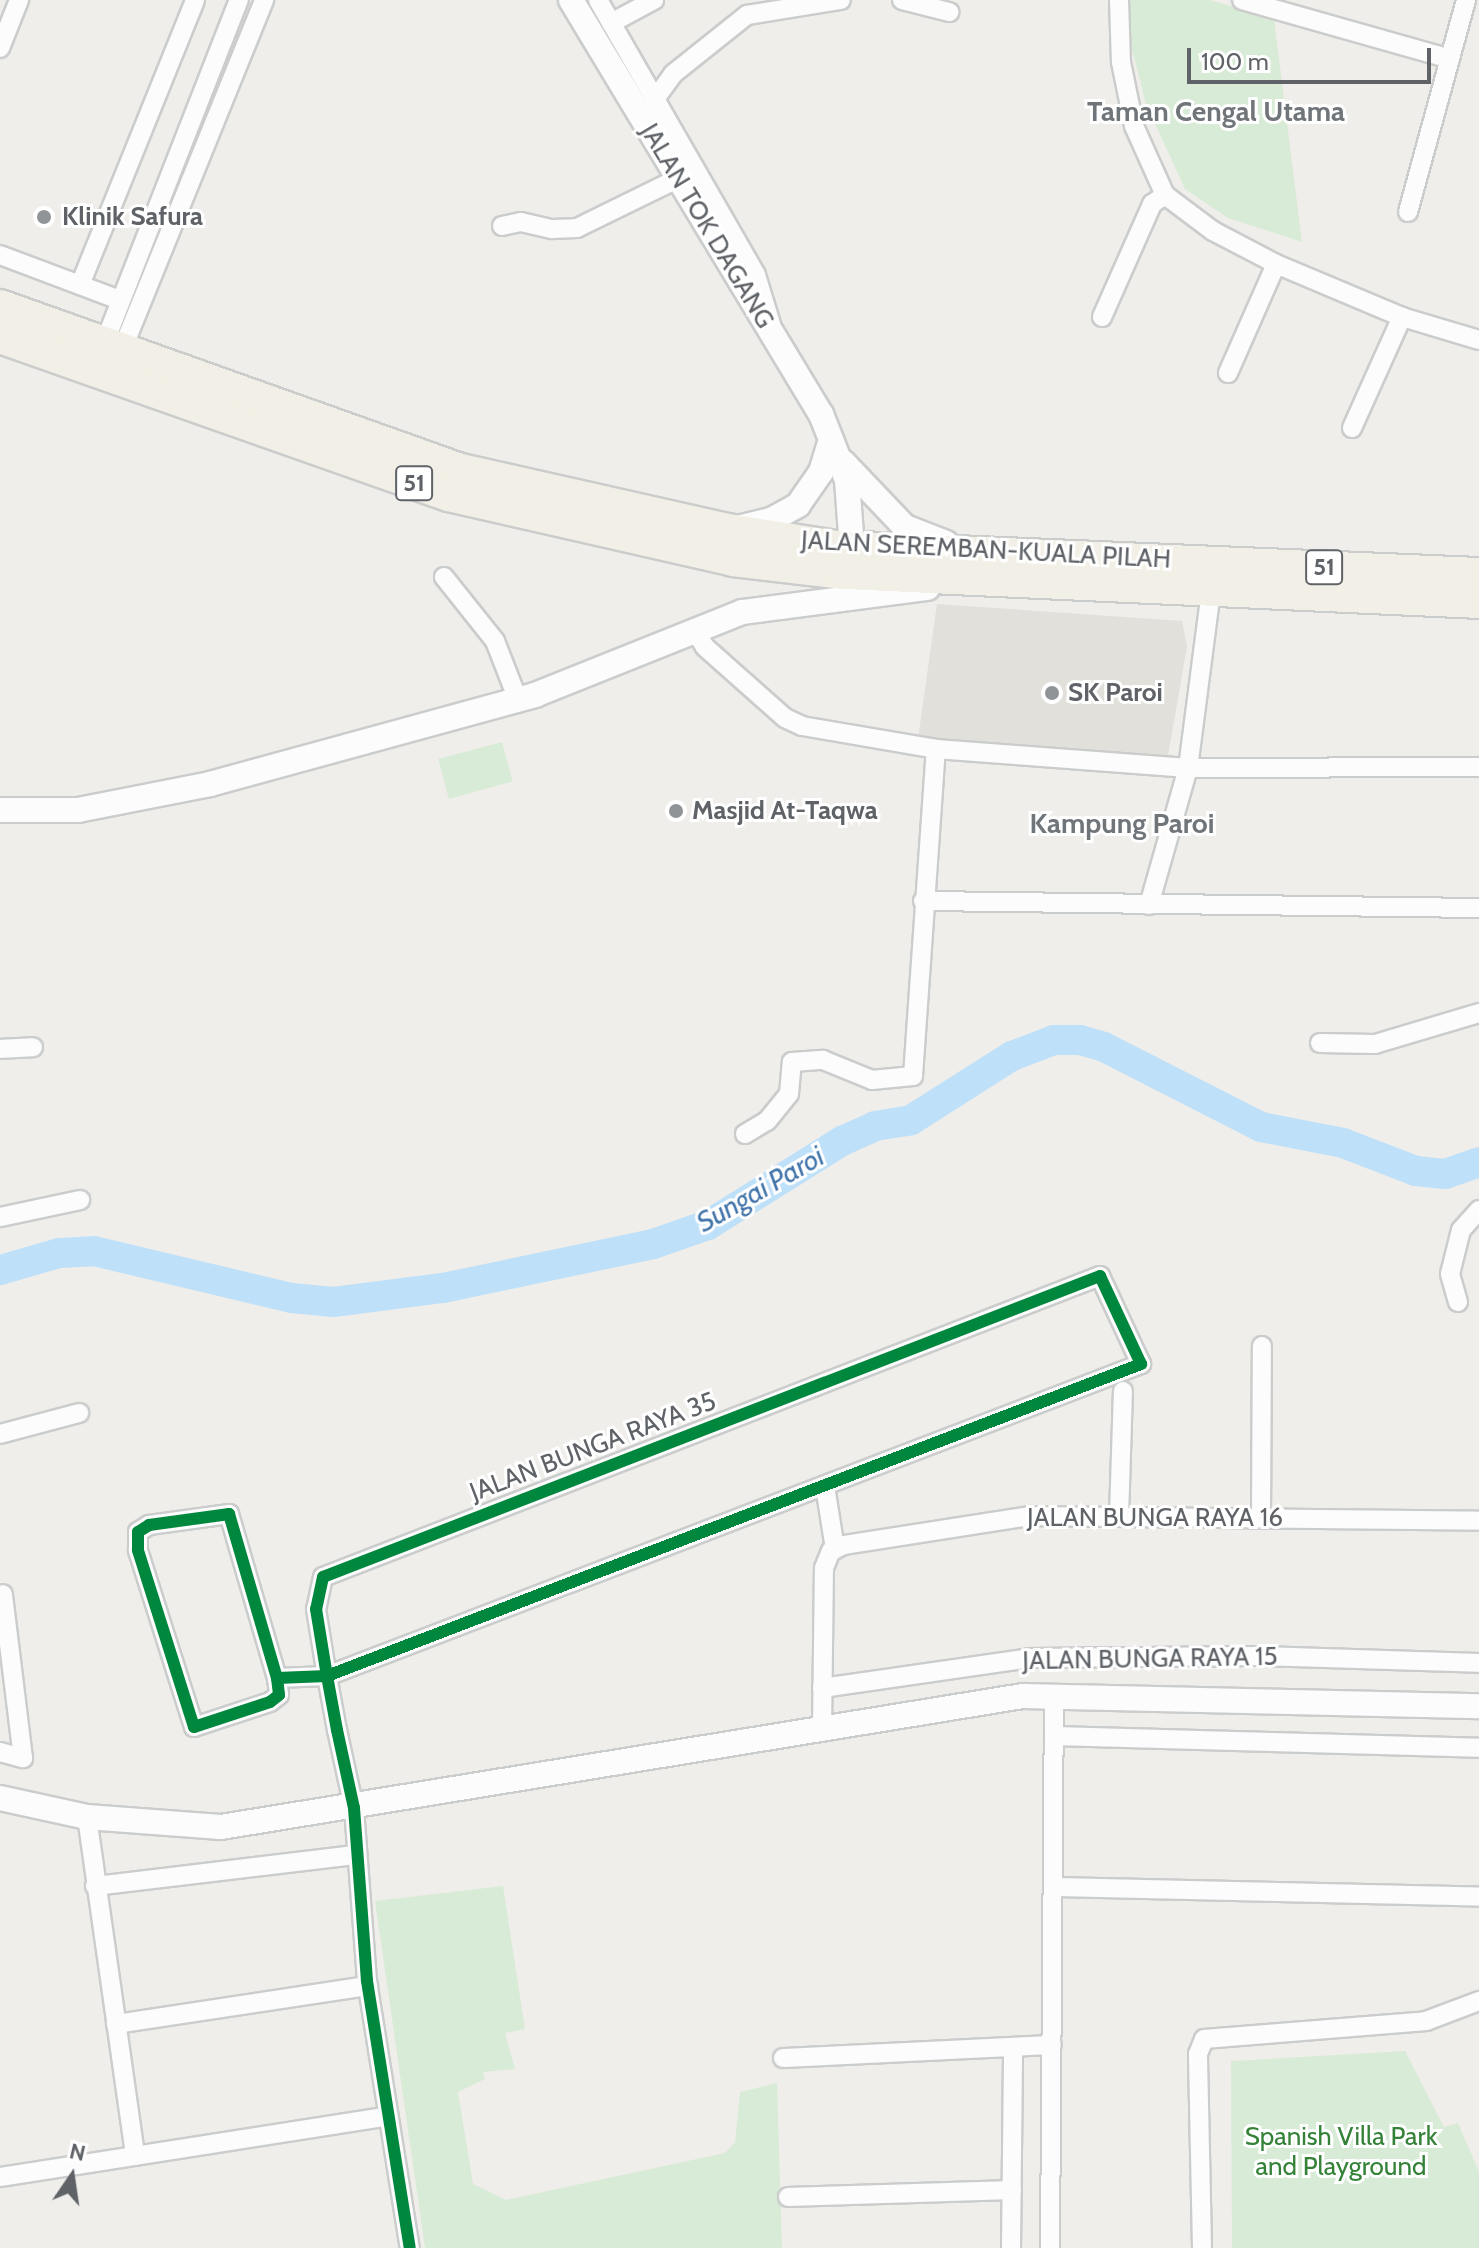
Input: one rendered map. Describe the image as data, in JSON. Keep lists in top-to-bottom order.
{
  "streets": {
    "highway": ["51", "JALAN SEREMBAN-KUALA PILAH"],
    "street": [
      "JALAN TOK DAGANG",
      "JALAN BUNGA RAYA 35",
      "JALAN BUNGA RAYA 16",
      "JALAN BUNGA RAYA 15"
    ]
  },
  "crossings": [
    ["JALAN TOK DAGANG", "JALAN SEREMBAN-KUALA PILAH"]
  ],
  "districts": ["Taman Cengal Utama", "Kampung Paroi"],
  "water": ["Sungai Paroi"],
  "parks": ["Spanish Villa Park and Playground"],
  "places": ["Klinik Safura", "SK Paroi", "Masjid At-Taqwa"],
  "scale_bar": "100 m",
  "north": "top"
}
